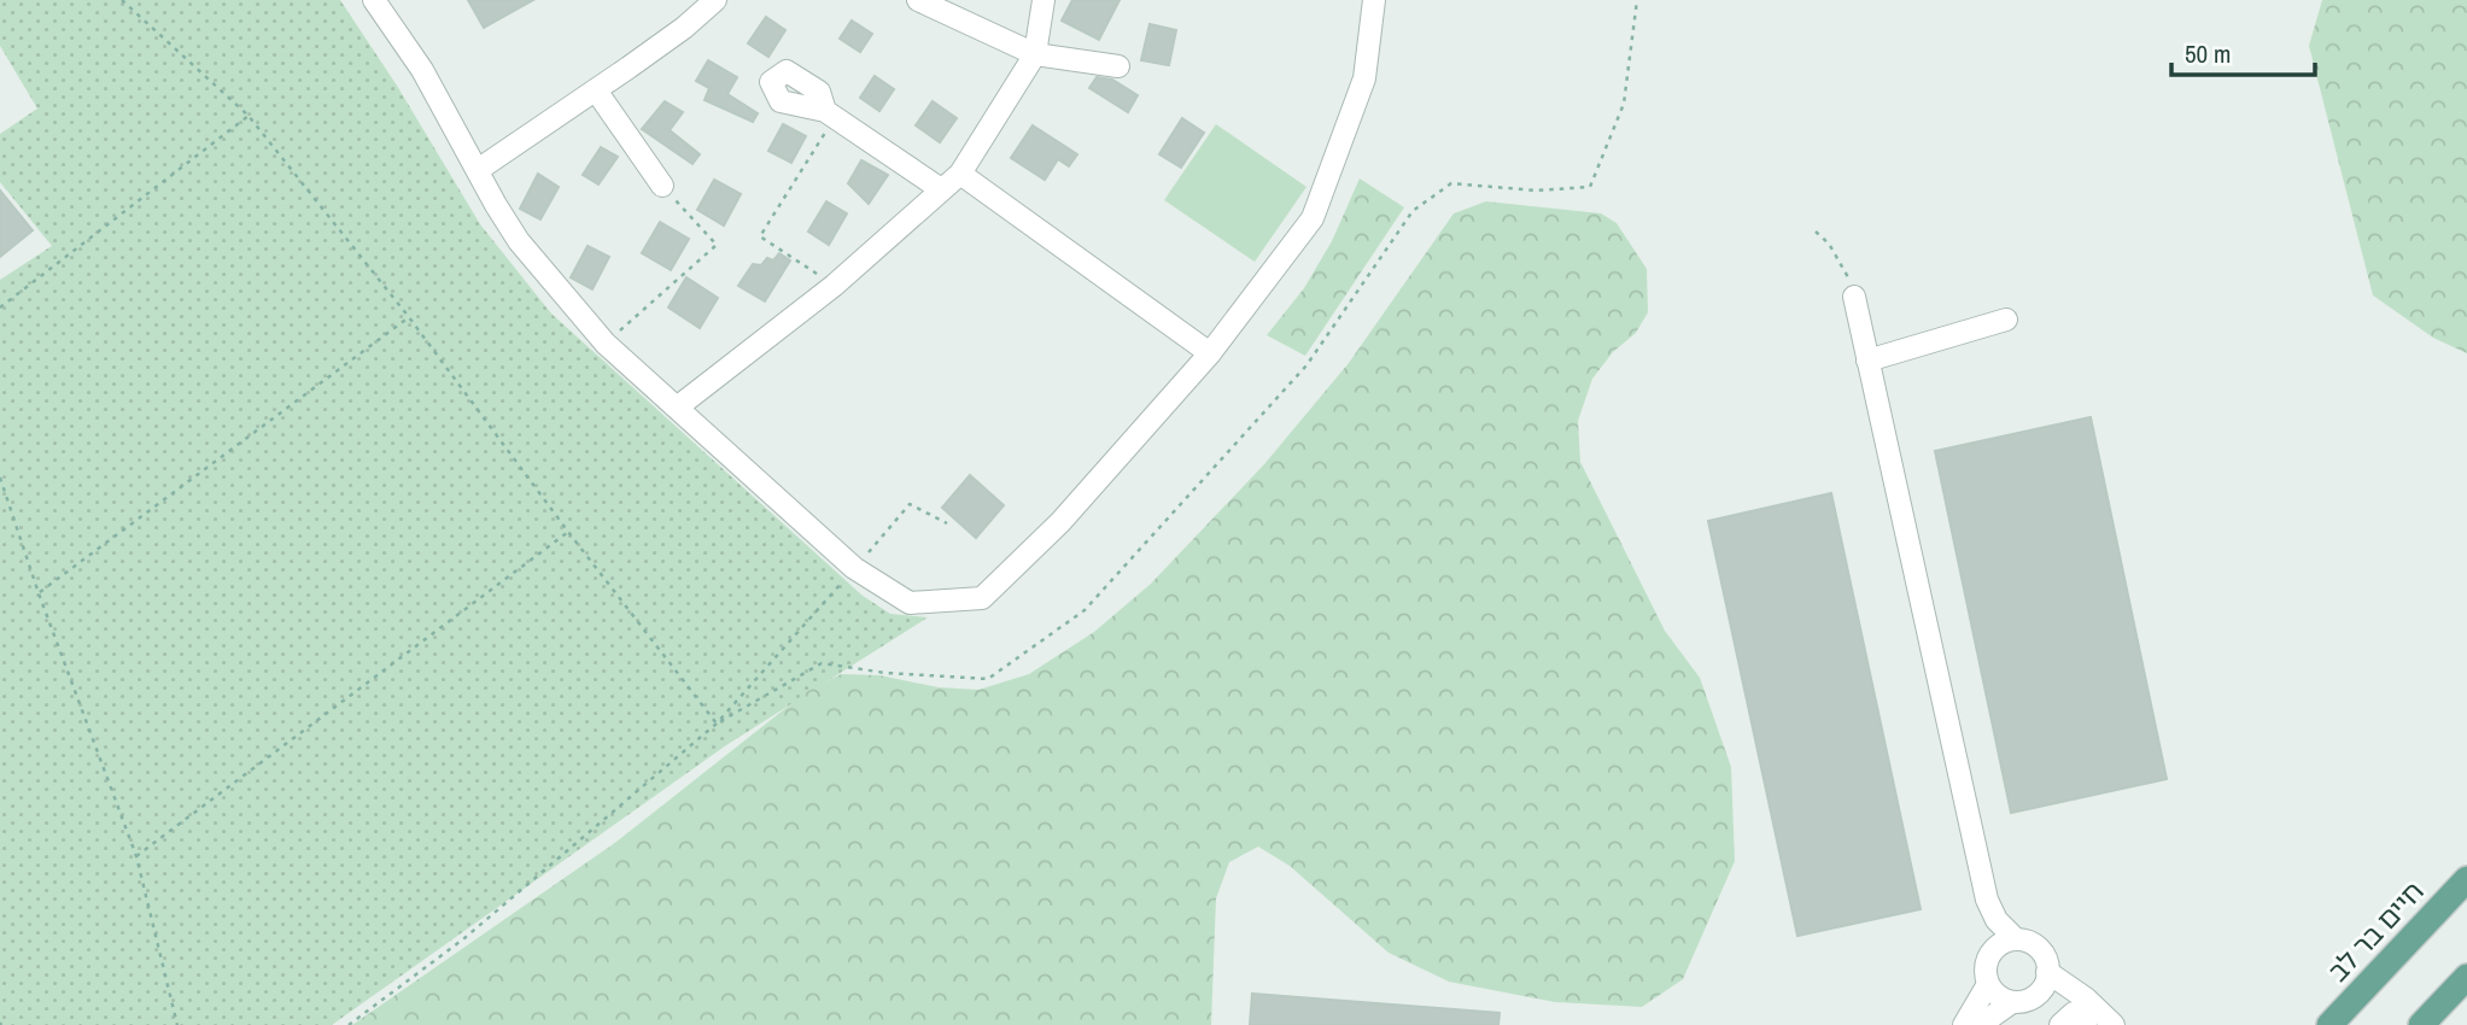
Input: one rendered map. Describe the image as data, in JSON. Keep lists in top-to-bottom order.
{
  "streets": {
    "main road": ["חיים בר לב"]
  },
  "scale_bar": "50 m"
}
